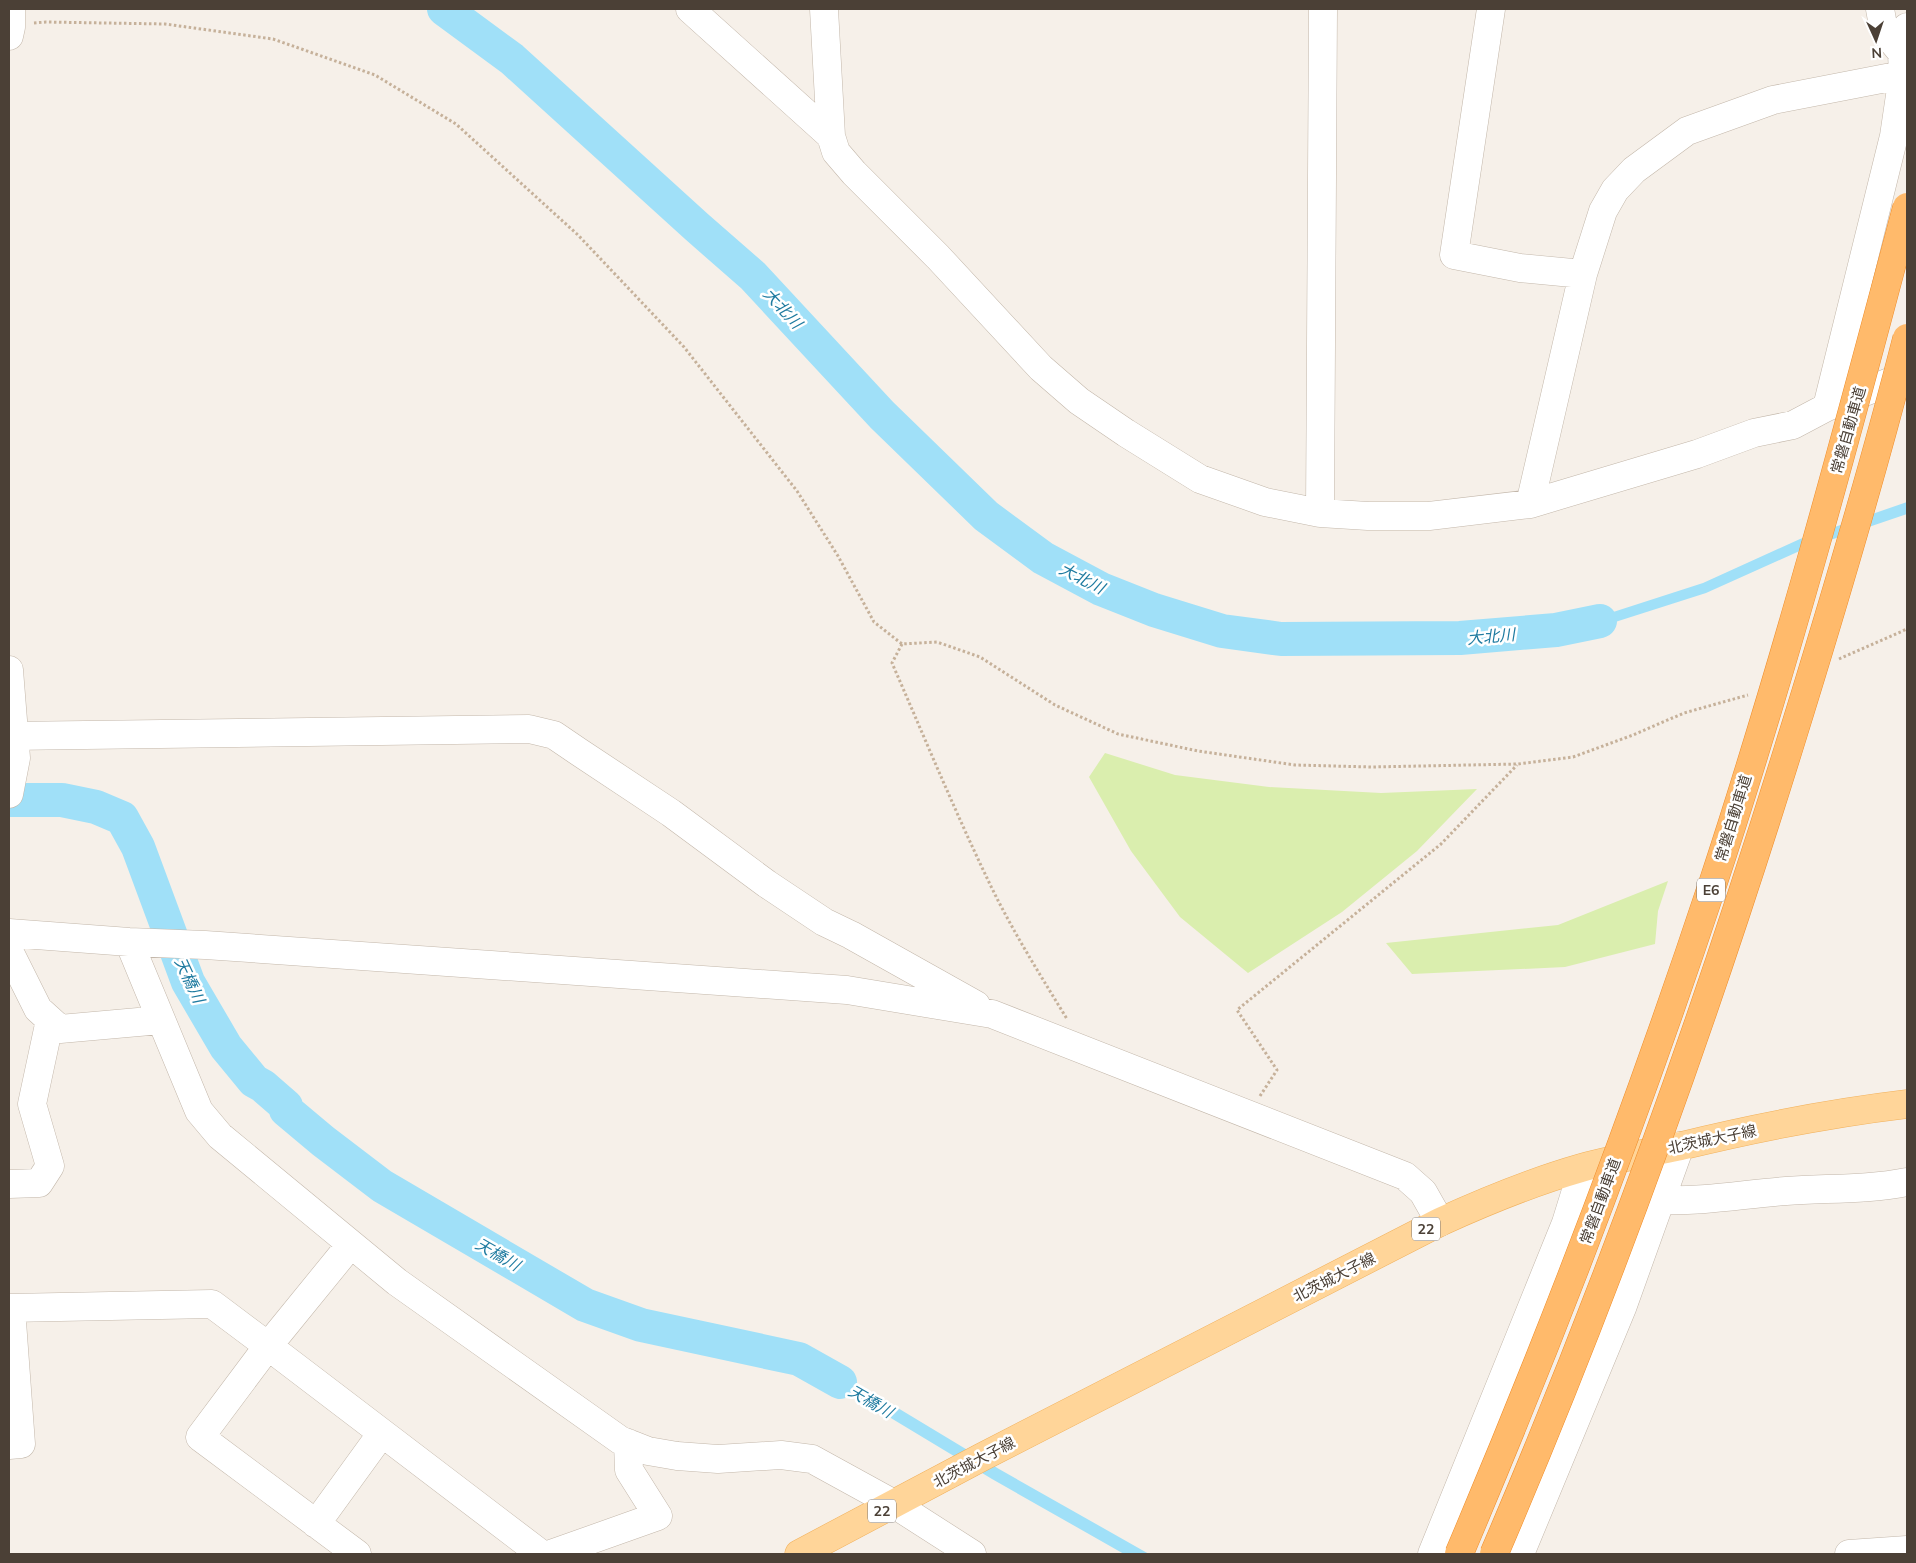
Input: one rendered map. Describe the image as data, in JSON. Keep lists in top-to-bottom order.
{
  "streets": {
    "highway": ["常磐自動車道", "E6"],
    "main road": ["北茨城大子線", "22"]
  },
  "water": ["大北川", "天橋川"],
  "north": "bottom"
}
